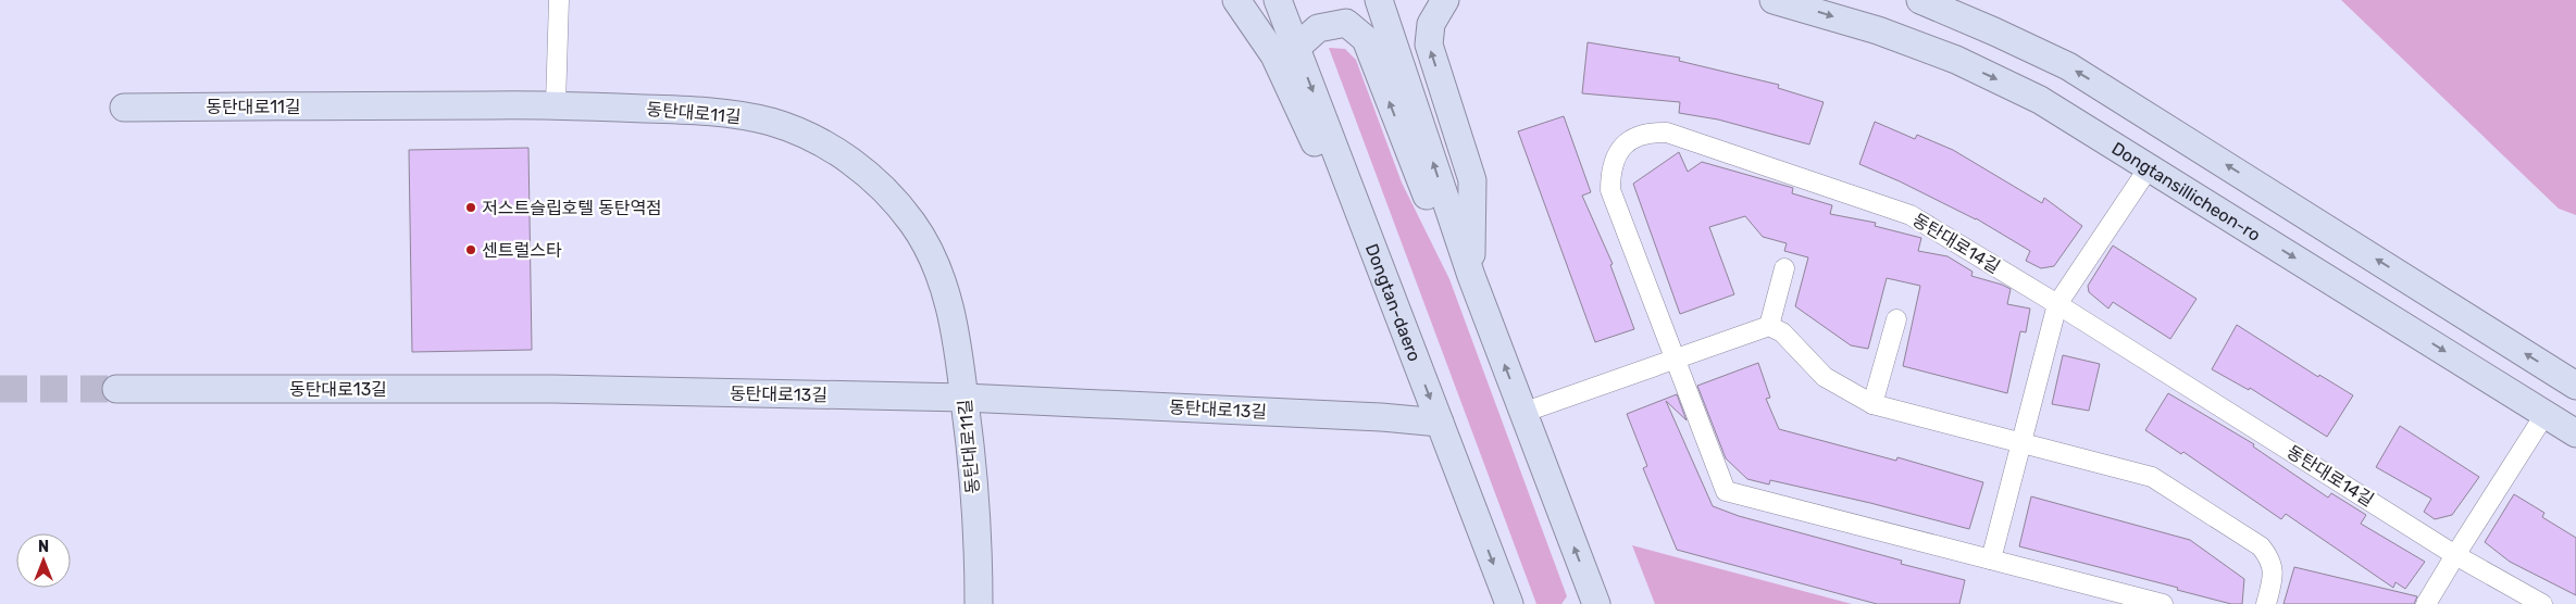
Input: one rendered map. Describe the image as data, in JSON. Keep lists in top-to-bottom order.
{
  "streets": {
    "main road": [
      "동탄대로11길",
      "Dongtansillicheon-ro",
      "Dongtan-daero",
      "동탄대로13길"
    ],
    "street": ["동탄대로14길"]
  },
  "crossings": [
    ["동탄대로11길", "동탄대로13길"],
    ["Dongtan-daero", "동탄대로13길"]
  ],
  "places": ["저스트슬립호텔 동탄역점", "센트럴스타"],
  "north": "top"
}
